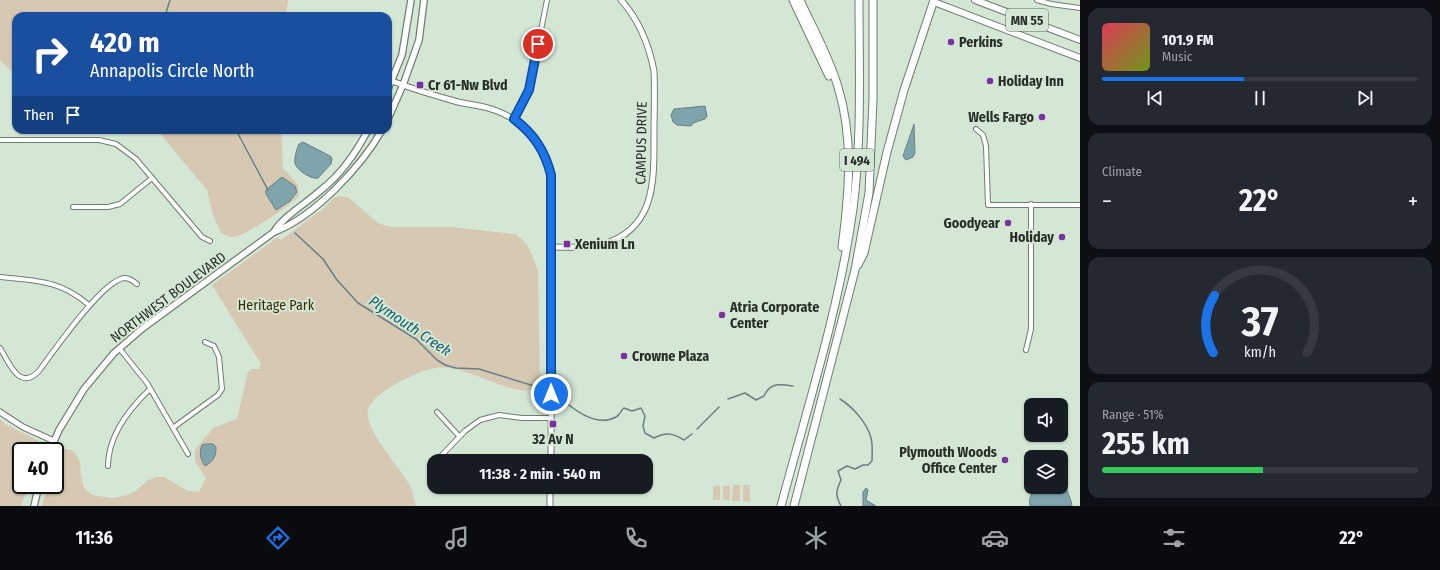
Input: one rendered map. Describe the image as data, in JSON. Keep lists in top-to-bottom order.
{
  "streets": {
    "highway": ["I 494"],
    "main road": ["MN 55", "NORTHWEST BOULEVARD"],
    "street": ["CAMPUS DRIVE"]
  },
  "water": ["Plymouth Creek"],
  "parks": ["Heritage Park"],
  "places": {
    "other": [
      "Perkins",
      "Holiday Inn",
      "Wells Fargo",
      "Goodyear",
      "Holiday",
      "Atria Corporate Center",
      "Crowne Plaza",
      "Plymouth Woods Office Center"
    ],
    "transit": ["Cr 61-Nw Blvd", "Xenium Ln", "32 Av N"]
  },
  "page": {
    "turn": ["420 m", "Annapolis Circle North"],
    "song": ["101.9 FM", "Music"],
    "then": "Then",
    "tile": [
      "Climate",
      ["Range · 51%", "255 km"]
    ],
    "heat": ["−", "22°", "+"],
    "limit": "40",
    "trip": "11:38 · 2 min · 540 m",
    "tabs": ["11:36", "22°"],
    "gauge": ["37", "km/h"]
  }
}
